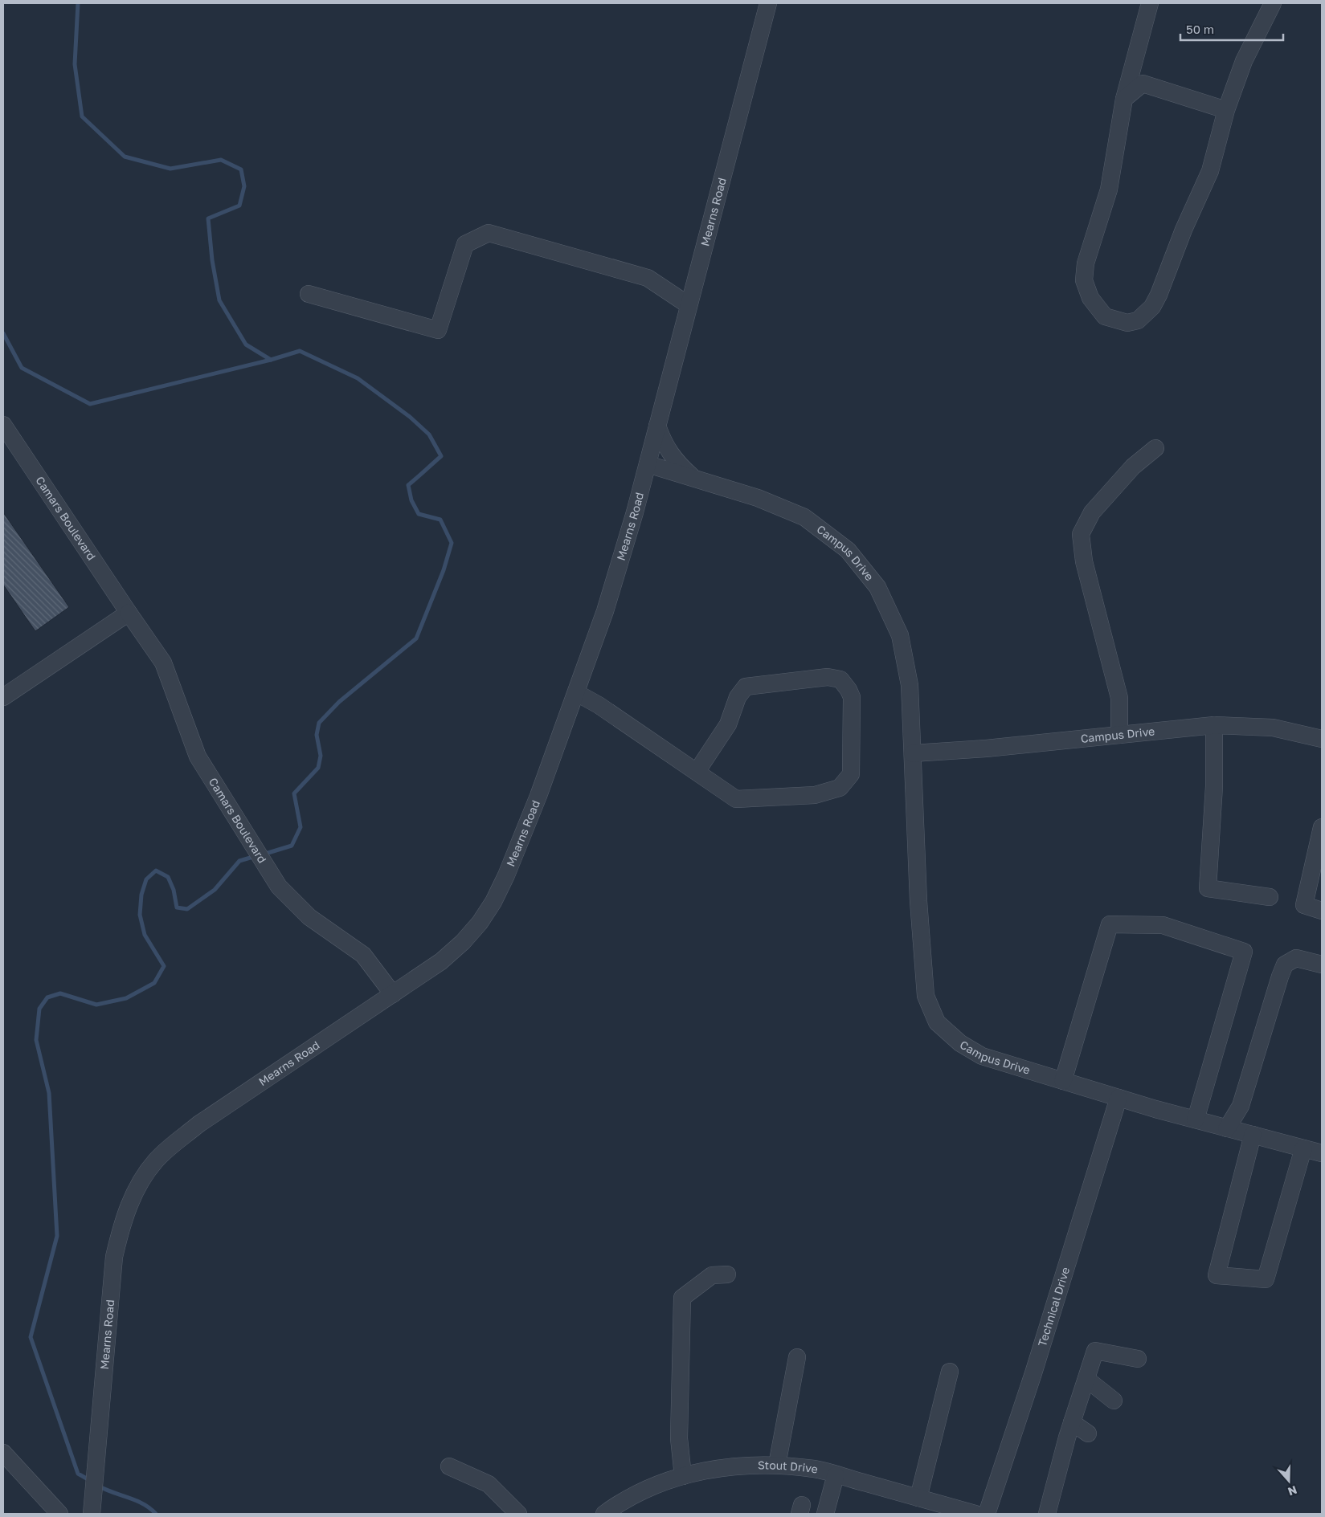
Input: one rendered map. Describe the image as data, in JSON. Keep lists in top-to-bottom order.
{
  "streets": {
    "street": [
      "Mearns Road",
      "Camars Boulevard",
      "Campus Drive",
      "Technical Drive",
      "Stout Drive"
    ]
  },
  "crossings": [
    ["Mearns Road", "Camars Boulevard"],
    ["Mearns Road", "Campus Drive"],
    ["Campus Drive", "Technical Drive"]
  ],
  "scale_bar": "50 m",
  "north": "bottom"
}
